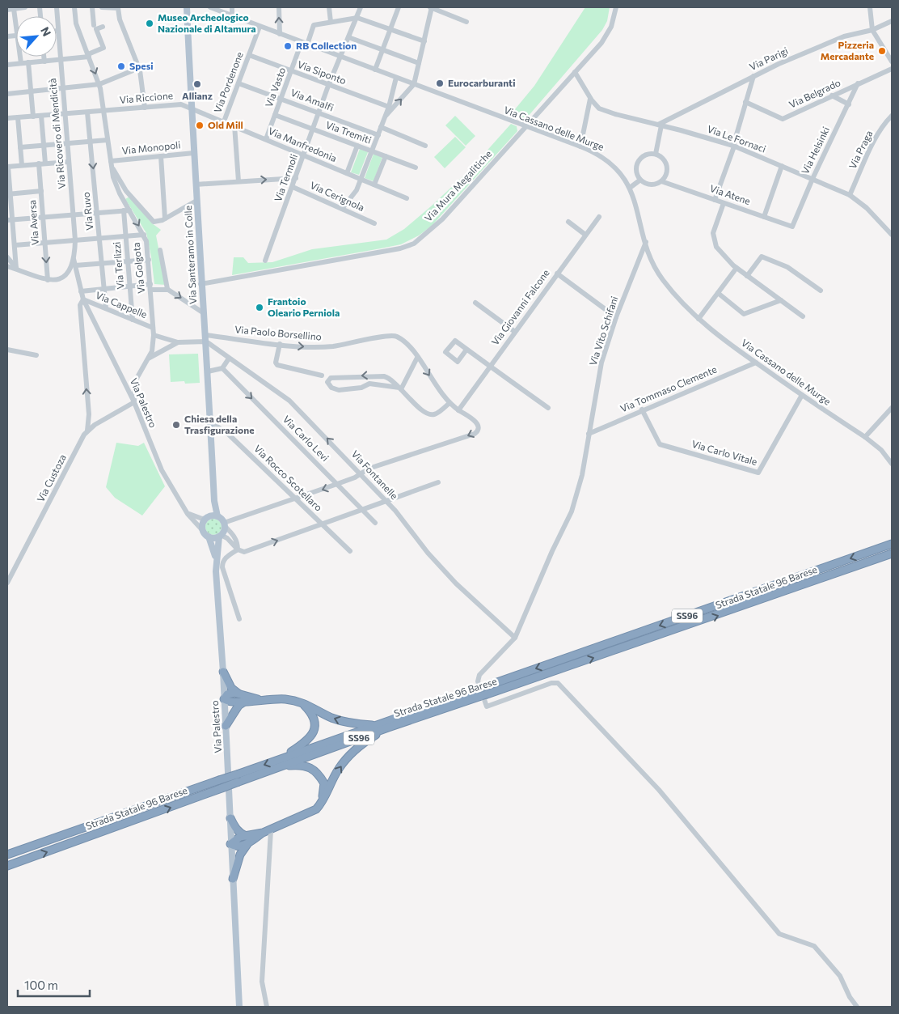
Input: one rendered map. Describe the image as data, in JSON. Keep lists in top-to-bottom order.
{
  "streets": {
    "highway": ["Strada Statale 96 Barese", "SS96"],
    "main road": ["Via Santeramo in Colle", "Via Palestro"],
    "street": [
      "Via Parigi",
      "Via Siponto",
      "Via Pordenone",
      "Via Vasto",
      "Via Belgrado",
      "Via Riccione",
      "Via Amalfi",
      "Via Cassano delle Murge",
      "Via Tremiti",
      "Via Ricovero di Mendicità",
      "Via Le Fornaci",
      "Via Manfredonia",
      "Via Monopoli",
      "Via Praga",
      "Via Helsinki",
      "Via Termoli",
      "Via Mura Megalitiche",
      "Via Atene",
      "Via Cerignola",
      "Via Ruvo",
      "Via Aversa",
      "Via Terlizzi",
      "Via Golgota",
      "Via Cappelle",
      "Via Giovanni Falcone",
      "Via Vito Schifani",
      "Via Paolo Borsellino",
      "Via Tommaso Clemente",
      "Via Carlo Levi",
      "Via Carlo Vitale",
      "Via Fontanelle",
      "Via Custoza",
      "Via Rocco Scotellaro"
    ]
  },
  "crossings": [
    ["Via Parigi", "Via Le Fornaci"],
    ["Via Siponto", "Via Pordenone"],
    ["Via Siponto", "Via Vasto"],
    ["Via Siponto", "Via Termoli"],
    ["Via Pordenone", "Via Amalfi"],
    ["Via Pordenone", "Via Cassano delle Murge"],
    ["Via Pordenone", "Via Manfredonia"],
    ["Via Vasto", "Via Amalfi"],
    ["Via Vasto", "Via Cassano delle Murge"],
    ["Via Vasto", "Via Tremiti"],
    ["Via Vasto", "Via Manfredonia"],
    ["Via Belgrado", "Via Helsinki"],
    ["Via Riccione", "Via Ricovero di Mendicità"],
    ["Via Riccione", "Via Manfredonia"],
    ["Via Riccione", "Via Ruvo"],
    ["Via Riccione", "Via Santeramo in Colle"],
    ["Via Riccione", "Via Golgota"],
    ["Via Amalfi", "Via Termoli"],
    ["Via Cassano delle Murge", "Via Termoli"],
    ["Via Cassano delle Murge", "Via Mura Megalitiche"],
    ["Via Cassano delle Murge", "Via Vito Schifani"],
    ["Via Cassano delle Murge", "Via Tommaso Clemente"],
    ["Via Cassano delle Murge", "Via Carlo Vitale"],
    ["Via Tremiti", "Via Termoli"],
    ["Via Ricovero di Mendicità", "Via Cappelle"],
    ["Via Ricovero di Mendicità", "Via Palestro"],
    ["Via Ricovero di Mendicità", "Via Custoza"],
    ["Via Le Fornaci", "Via Praga"],
    ["Via Le Fornaci", "Via Helsinki"],
    ["Via Le Fornaci", "Via Mura Megalitiche"],
    ["Via Manfredonia", "Via Termoli"],
    ["Via Manfredonia", "Via Santeramo in Colle"],
    ["Via Monopoli", "Via Santeramo in Colle"],
    ["Via Monopoli", "Via Golgota"],
    ["Via Helsinki", "Via Atene"],
    ["Via Termoli", "Via Cerignola"],
    ["Via Mura Megalitiche", "Via Santeramo in Colle"],
    ["Via Ruvo", "Via Cappelle"],
    ["Via Santeramo in Colle", "Via Paolo Borsellino"],
    ["Via Santeramo in Colle", "Via Fontanelle"],
    ["Via Santeramo in Colle", "Via Rocco Scotellaro"],
    ["Via Terlizzi", "Via Golgota"],
    ["Via Terlizzi", "Via Cappelle"],
    ["Via Golgota", "Via Cappelle"],
    ["Via Cappelle", "Via Palestro"],
    ["Via Giovanni Falcone", "Via Paolo Borsellino"],
    ["Via Vito Schifani", "Via Tommaso Clemente"],
    ["Via Vito Schifani", "Via Fontanelle"],
    ["Via Paolo Borsellino", "Via Fontanelle"],
    ["Via Tommaso Clemente", "Via Carlo Vitale"]
  ],
  "one_way": ["Via Ruvo", "Via Carlo Levi", "Via Fontanelle"],
  "places": [
    "Museo Archeologico Nazionale di Altamura",
    "RB Collection",
    "Pizzeria Mercadante",
    "Spesi",
    "Eurocarburanti",
    "Allianz",
    "Old Mill",
    "Frantoio Oleario Perniola",
    "Chiesa della Trasfigurazione"
  ],
  "scale_bar": "100 m",
  "north": "top right"
}
